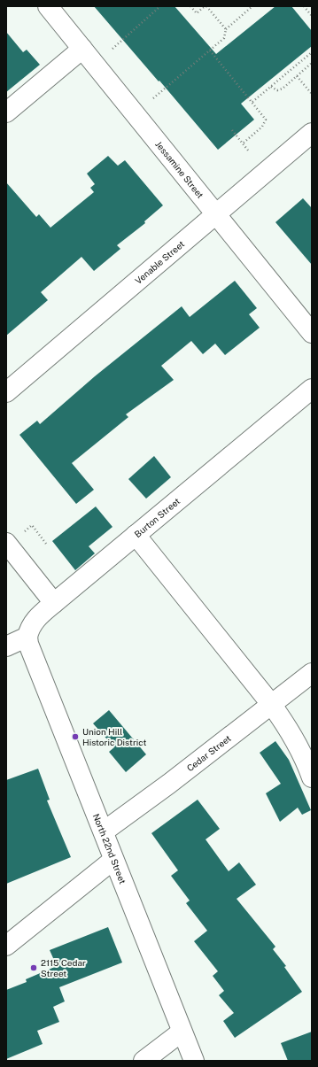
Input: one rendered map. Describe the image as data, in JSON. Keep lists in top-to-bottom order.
{
  "streets": {
    "street": [
      "Jessamine Street",
      "Venable Street",
      "Burton Street",
      "Cedar Street",
      "North 22nd Street"
    ]
  },
  "crossings": [
    ["Jessamine Street", "Venable Street"],
    ["Burton Street", "North 22nd Street"],
    ["Cedar Street", "North 22nd Street"]
  ],
  "places": ["Union Hill Historic District", "2115 Cedar Street"]
}
